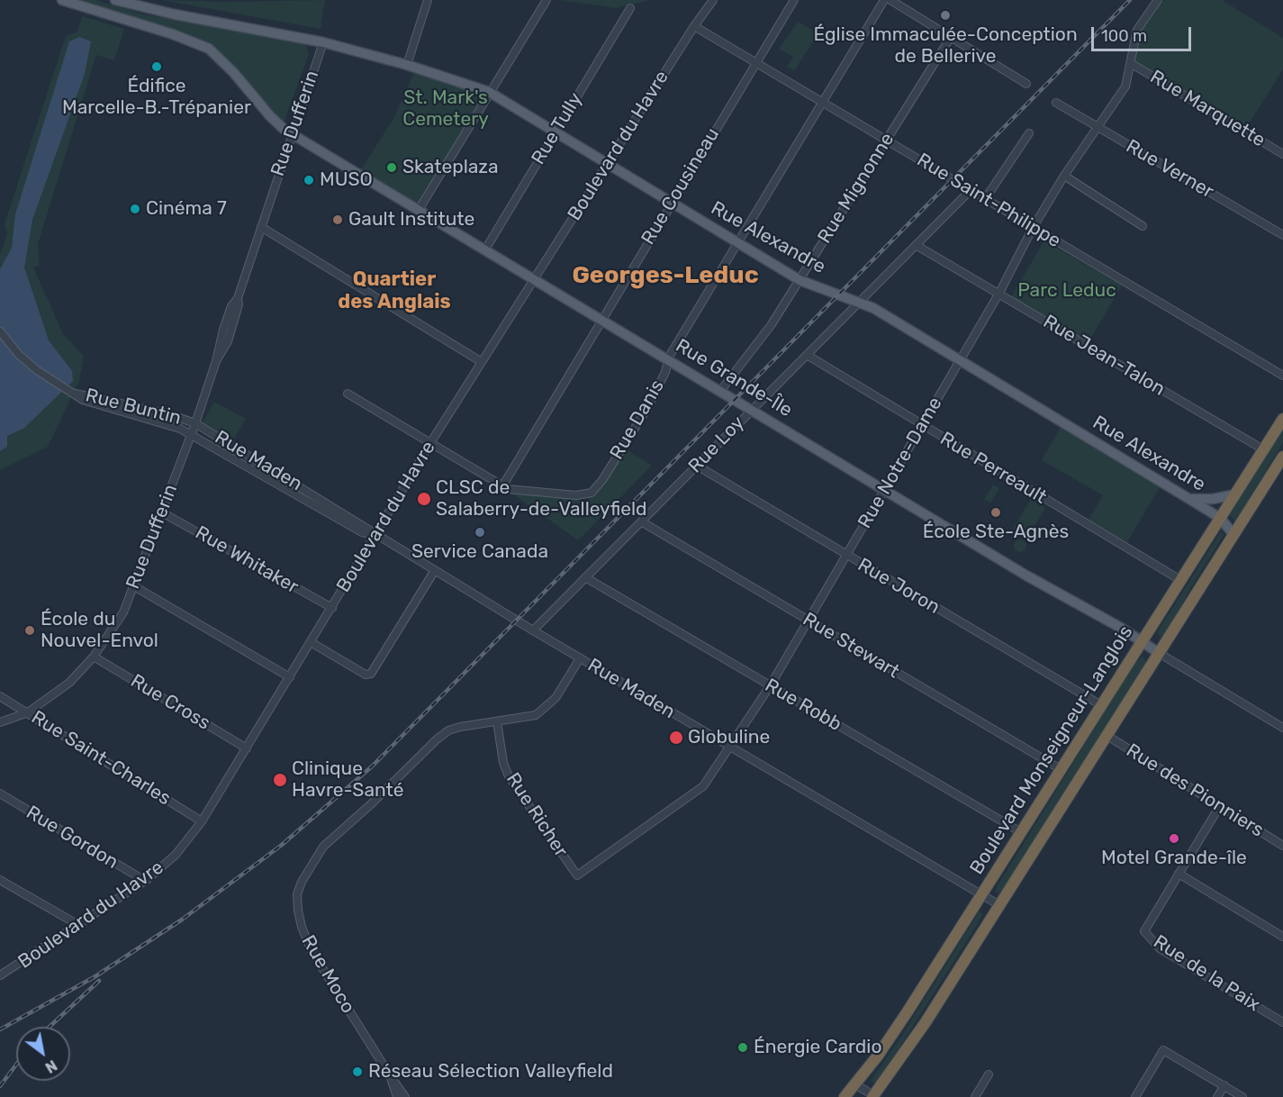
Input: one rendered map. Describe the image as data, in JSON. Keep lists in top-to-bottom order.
{
  "streets": {
    "highway": ["Boulevard Monseigneur-Langlois"],
    "main road": ["Rue Alexandre", "Rue Grande-Île"],
    "street": [
      "Rue Marquette",
      "Rue Dufferin",
      "Rue Tully",
      "Boulevard du Havre",
      "Rue Verner",
      "Rue Cousineau",
      "Rue Mignonne",
      "Rue Saint-Philippe",
      "Rue Jean-Talon",
      "Rue Buntin",
      "Rue Danis",
      "Rue Loy",
      "Rue Maden",
      "Rue Notre-Dame",
      "Rue Perreault",
      "Rue Whitaker",
      "Rue Joron",
      "Rue Stewart",
      "Rue Cross",
      "Rue Robb",
      "Rue Saint-Charles",
      "Rue des Pionniers",
      "Rue Richer",
      "Rue Gordon",
      "Rue de la Paix",
      "Rue Moco"
    ]
  },
  "crossings": [
    ["Rue Marquette", "Rue Notre-Dame"],
    ["Rue Dufferin", "Rue Alexandre"],
    ["Rue Dufferin", "Rue Grande-Île"],
    ["Rue Dufferin", "Rue Buntin"],
    ["Rue Dufferin", "Rue Maden"],
    ["Rue Dufferin", "Rue Whitaker"],
    ["Rue Dufferin", "Rue Cross"],
    ["Rue Dufferin", "Rue Saint-Charles"],
    ["Rue Tully", "Rue Alexandre"],
    ["Rue Tully", "Rue Grande-Île"],
    ["Boulevard du Havre", "Rue Saint-Philippe"],
    ["Boulevard du Havre", "Rue Alexandre"],
    ["Boulevard du Havre", "Rue Grande-Île"],
    ["Boulevard du Havre", "Rue Danis"],
    ["Boulevard du Havre", "Rue Maden"],
    ["Boulevard du Havre", "Rue Whitaker"],
    ["Boulevard du Havre", "Rue Cross"],
    ["Boulevard du Havre", "Rue Saint-Charles"],
    ["Boulevard du Havre", "Rue Gordon"],
    ["Rue Verner", "Rue Notre-Dame"],
    ["Rue Cousineau", "Rue Saint-Philippe"],
    ["Rue Cousineau", "Rue Alexandre"],
    ["Rue Cousineau", "Rue Grande-Île"],
    ["Rue Cousineau", "Rue Danis"],
    ["Rue Mignonne", "Rue Saint-Philippe"],
    ["Rue Mignonne", "Rue Alexandre"],
    ["Rue Mignonne", "Rue Grande-Île"],
    ["Rue Saint-Philippe", "Rue Danis"],
    ["Rue Saint-Philippe", "Rue Loy"],
    ["Rue Saint-Philippe", "Rue Notre-Dame"],
    ["Rue Alexandre", "Rue Danis"],
    ["Rue Alexandre", "Rue Loy"],
    ["Rue Alexandre", "Rue Notre-Dame"],
    ["Rue Alexandre", "Boulevard Monseigneur-Langlois"],
    ["Rue Jean-Talon", "Rue Loy"],
    ["Rue Jean-Talon", "Rue Notre-Dame"],
    ["Rue Jean-Talon", "Boulevard Monseigneur-Langlois"],
    ["Rue Grande-Île", "Rue Danis"],
    ["Rue Grande-Île", "Rue Loy"],
    ["Rue Grande-Île", "Rue Notre-Dame"],
    ["Rue Grande-Île", "Boulevard Monseigneur-Langlois"],
    ["Rue Buntin", "Rue Maden"],
    ["Rue Loy", "Rue Maden"],
    ["Rue Loy", "Rue Perreault"],
    ["Rue Loy", "Rue Joron"],
    ["Rue Loy", "Rue Stewart"],
    ["Rue Loy", "Rue Robb"],
    ["Rue Maden", "Rue Notre-Dame"],
    ["Rue Maden", "Boulevard Monseigneur-Langlois"],
    ["Rue Maden", "Rue Moco"],
    ["Rue Notre-Dame", "Rue Perreault"],
    ["Rue Notre-Dame", "Rue Joron"],
    ["Rue Notre-Dame", "Rue Stewart"],
    ["Rue Notre-Dame", "Rue Robb"],
    ["Rue Notre-Dame", "Rue Richer"],
    ["Rue Perreault", "Boulevard Monseigneur-Langlois"],
    ["Rue Joron", "Boulevard Monseigneur-Langlois"],
    ["Rue Stewart", "Boulevard Monseigneur-Langlois"],
    ["Rue Robb", "Boulevard Monseigneur-Langlois"],
    ["Boulevard Monseigneur-Langlois", "Rue des Pionniers"],
    ["Rue des Pionniers", "Rue de la Paix"],
    ["Rue Richer", "Rue Moco"]
  ],
  "districts": ["Georges-Leduc", "Quartier des Anglais"],
  "parks": ["St. Mark's Cemetery", "Parc Leduc"],
  "places": [
    "Église Immaculée-Conception de Bellerive",
    "Édifice Marcelle-B.-Trépanier",
    "Skateplaza",
    "MUSO",
    "Cinéma 7",
    "Gault Institute",
    "CLSC de Salaberry-de-Valleyfield",
    "École Ste-Agnès",
    "Service Canada",
    "École du Nouvel-Envol",
    "Globuline",
    "Clinique Havre-Santé",
    "Motel Grande-île",
    "Énergie Cardio",
    "Réseau Sélection Valleyfield"
  ],
  "scale_bar": "100 m",
  "north": "bottom right"
}
